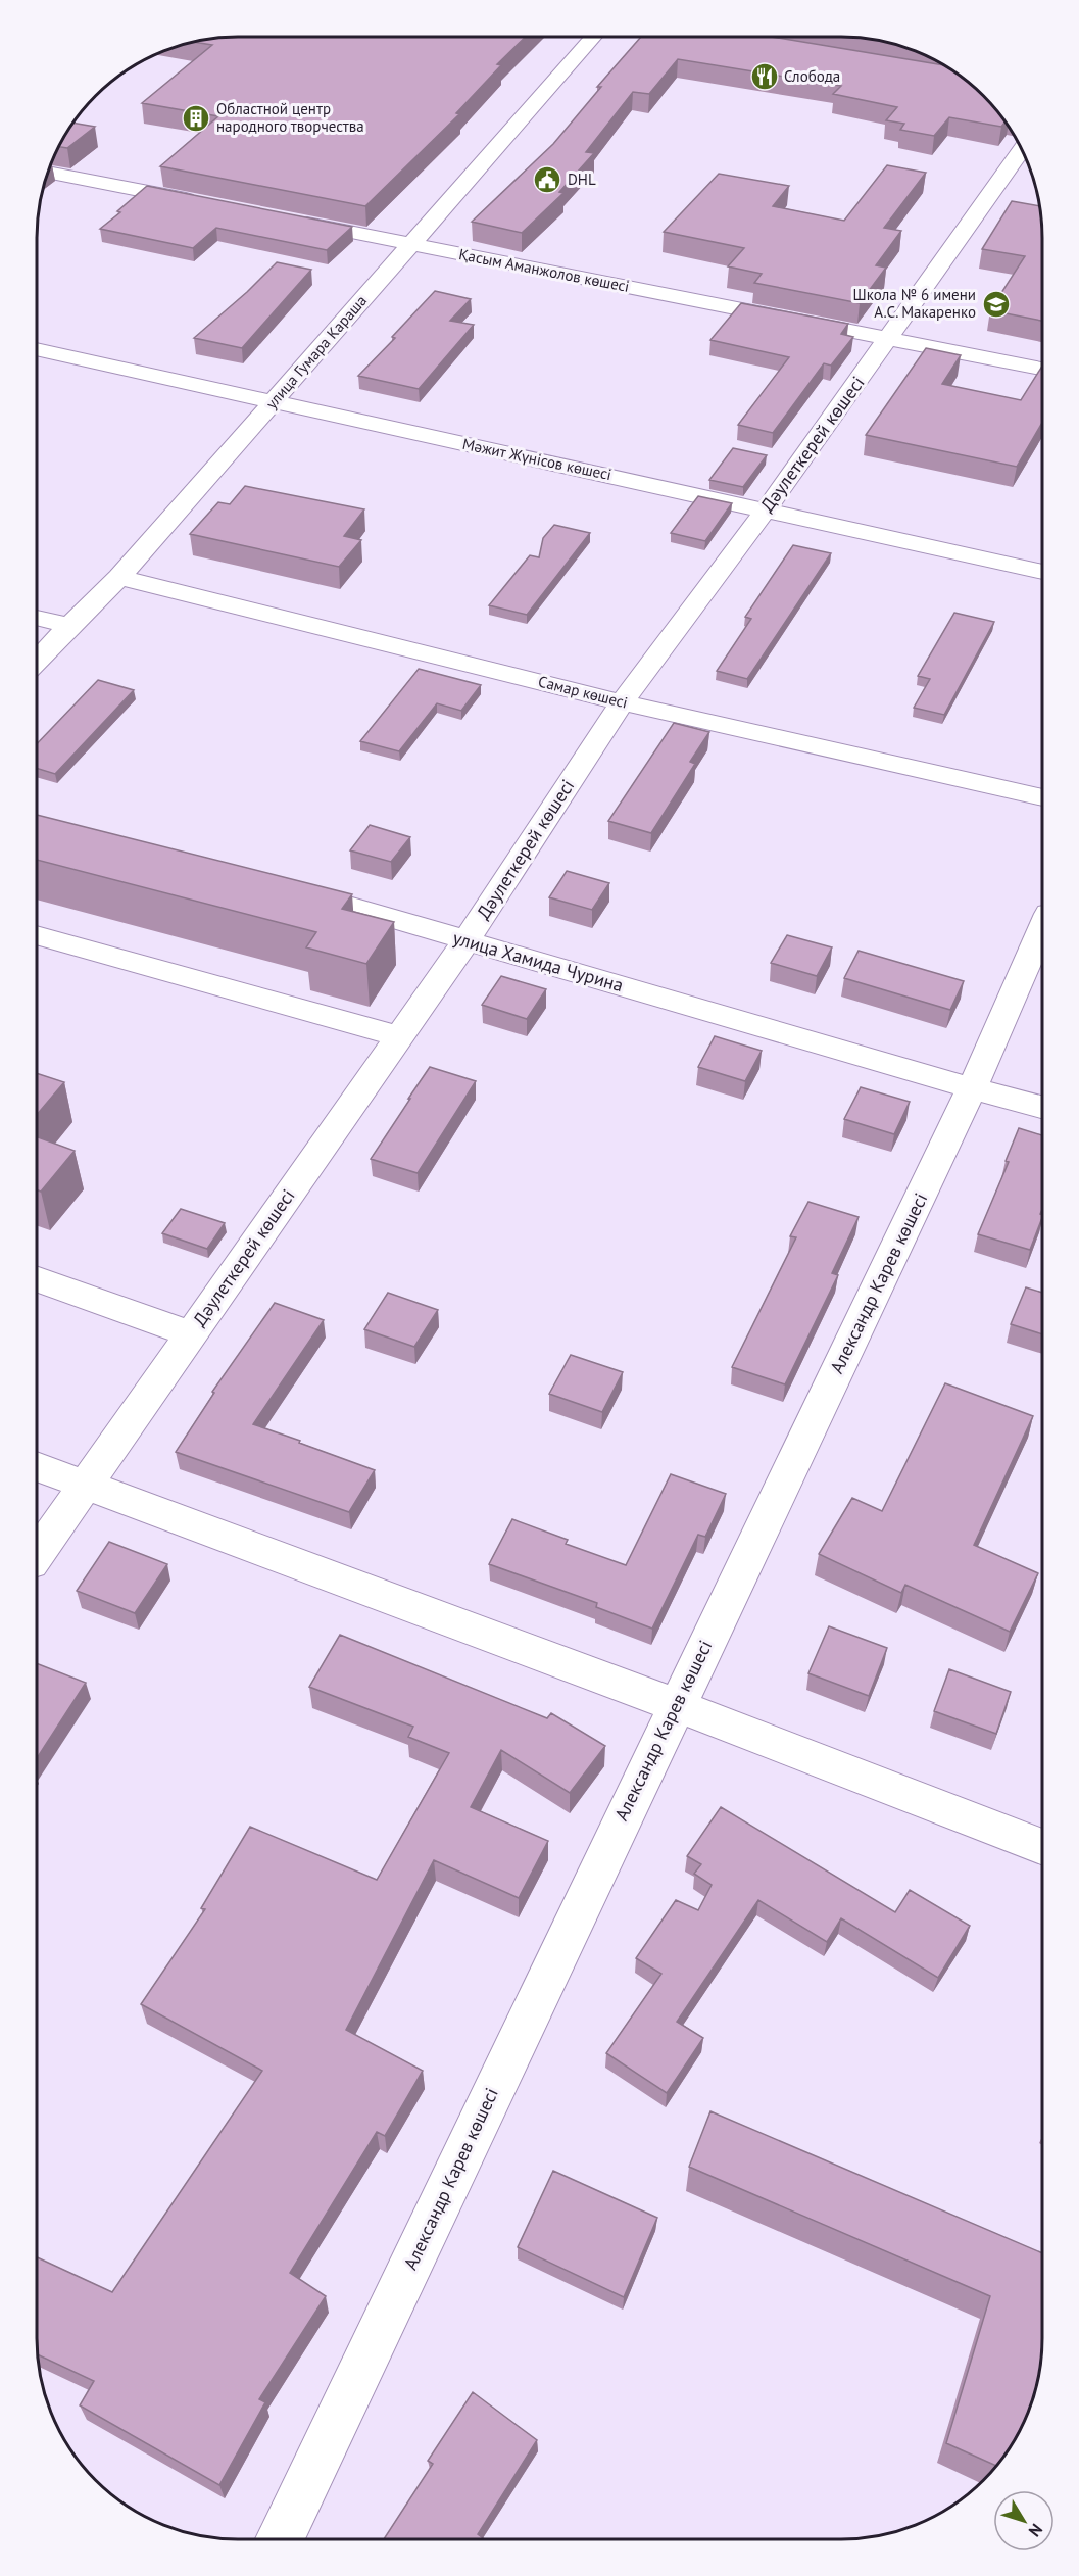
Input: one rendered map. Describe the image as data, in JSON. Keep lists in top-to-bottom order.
{
  "streets": {
    "street": [
      "Қасым Аманжолов көшесі",
      "улица Гумара Караша",
      "Дәулеткерей көшесі",
      "Мәжит Жүнісов көшесі",
      "Самар көшесі",
      "улица Хамида Чурина",
      "Александр Карев көшесі"
    ]
  },
  "crossings": [
    ["Қасым Аманжолов көшесі", "улица Гумара Караша"],
    ["Қасым Аманжолов көшесі", "Дәулеткерей көшесі"],
    ["улица Гумара Караша", "Мәжит Жүнісов көшесі"],
    ["улица Гумара Караша", "Самар көшесі"],
    ["Дәулеткерей көшесі", "Мәжит Жүнісов көшесі"],
    ["Дәулеткерей көшесі", "Самар көшесі"],
    ["Дәулеткерей көшесі", "улица Хамида Чурина"],
    ["улица Хамида Чурина", "Александр Карев көшесі"]
  ],
  "places": {
    "restaurant": ["Слобода"],
    "building": ["Областной центр народного творчества"],
    "public building": ["DHL"],
    "school or university": ["Школа № 6 имени А.С. Макаренко"]
  },
  "north": "bottom right"
}
